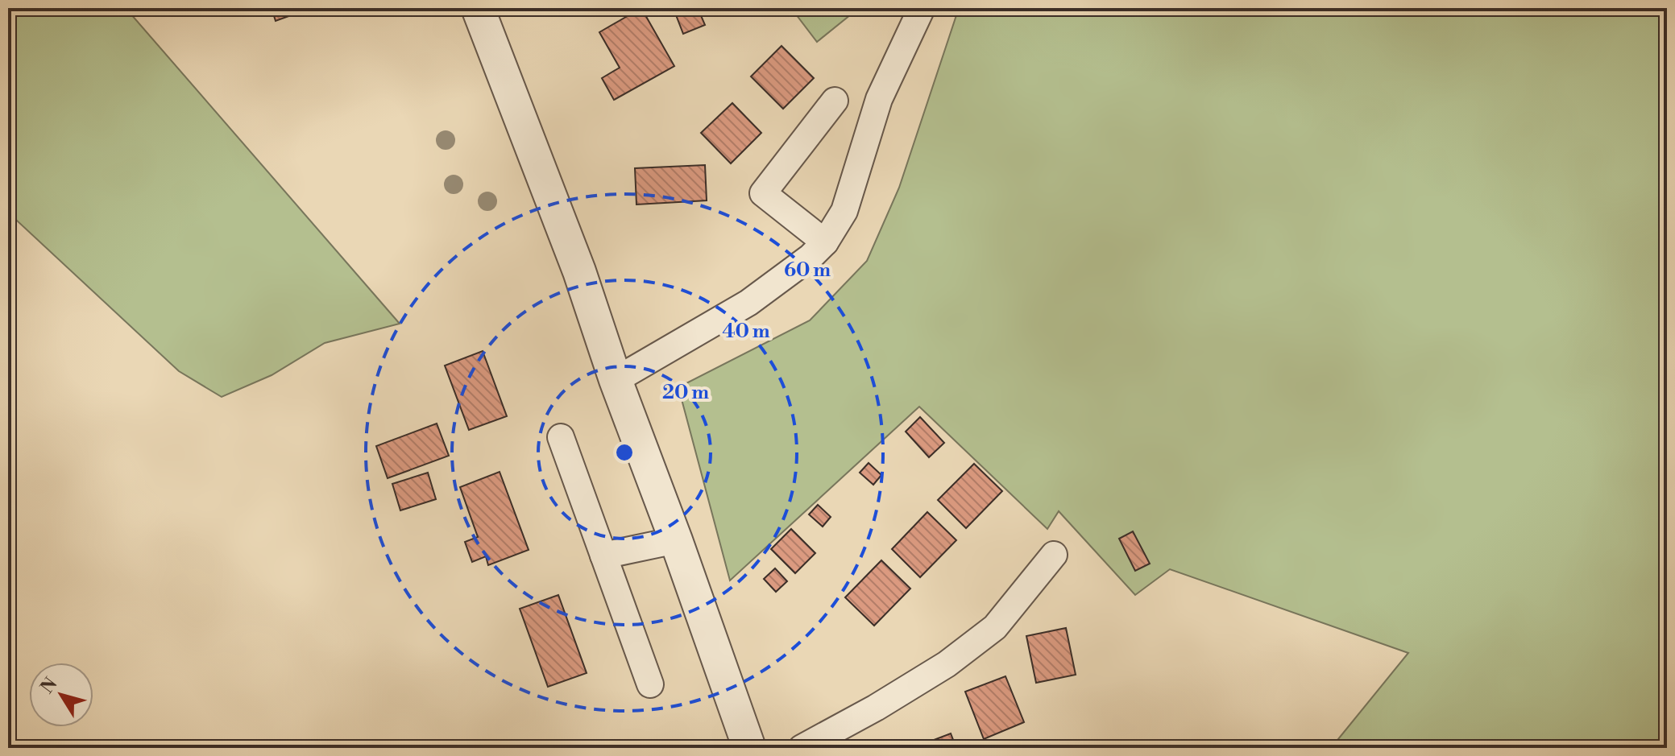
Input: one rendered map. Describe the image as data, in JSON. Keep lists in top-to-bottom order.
{
  "north": "top left",
  "rings": ["60 m", "40 m", "20 m"]
}
